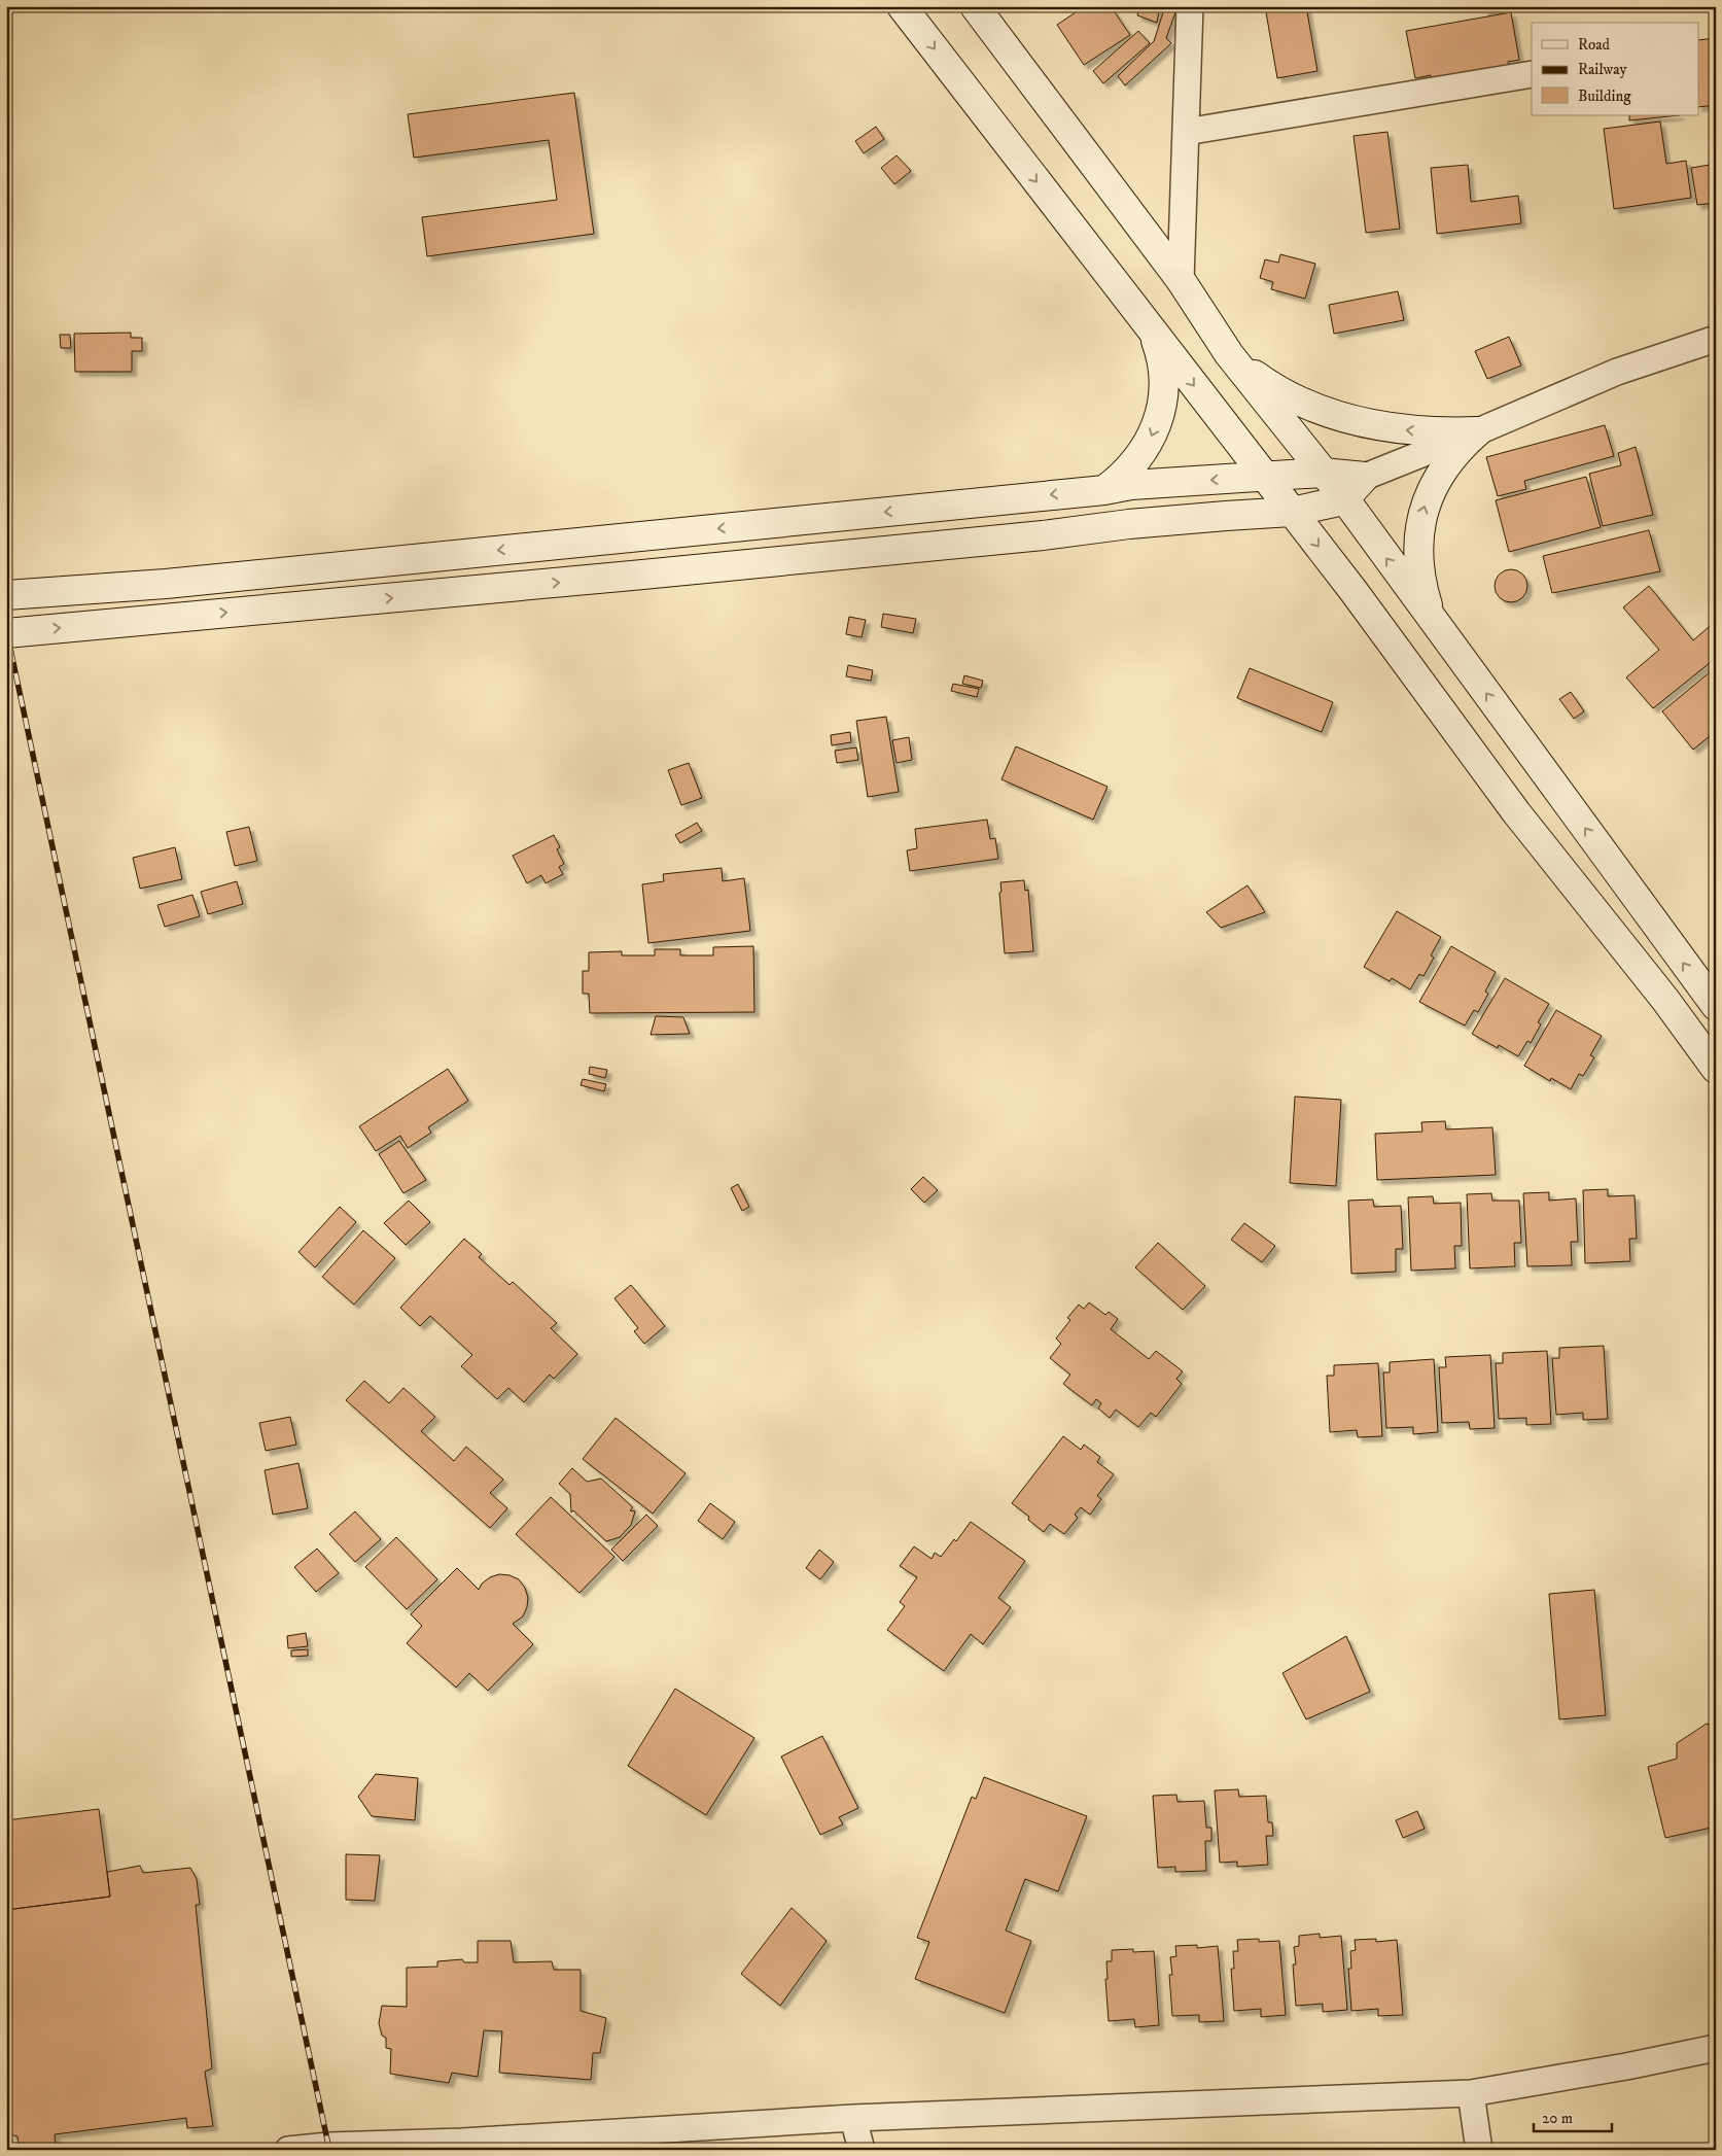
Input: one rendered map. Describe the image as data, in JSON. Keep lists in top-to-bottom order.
{
  "legend": ["Road", "Railway", "Building"],
  "scale_bar": "20 m"
}
